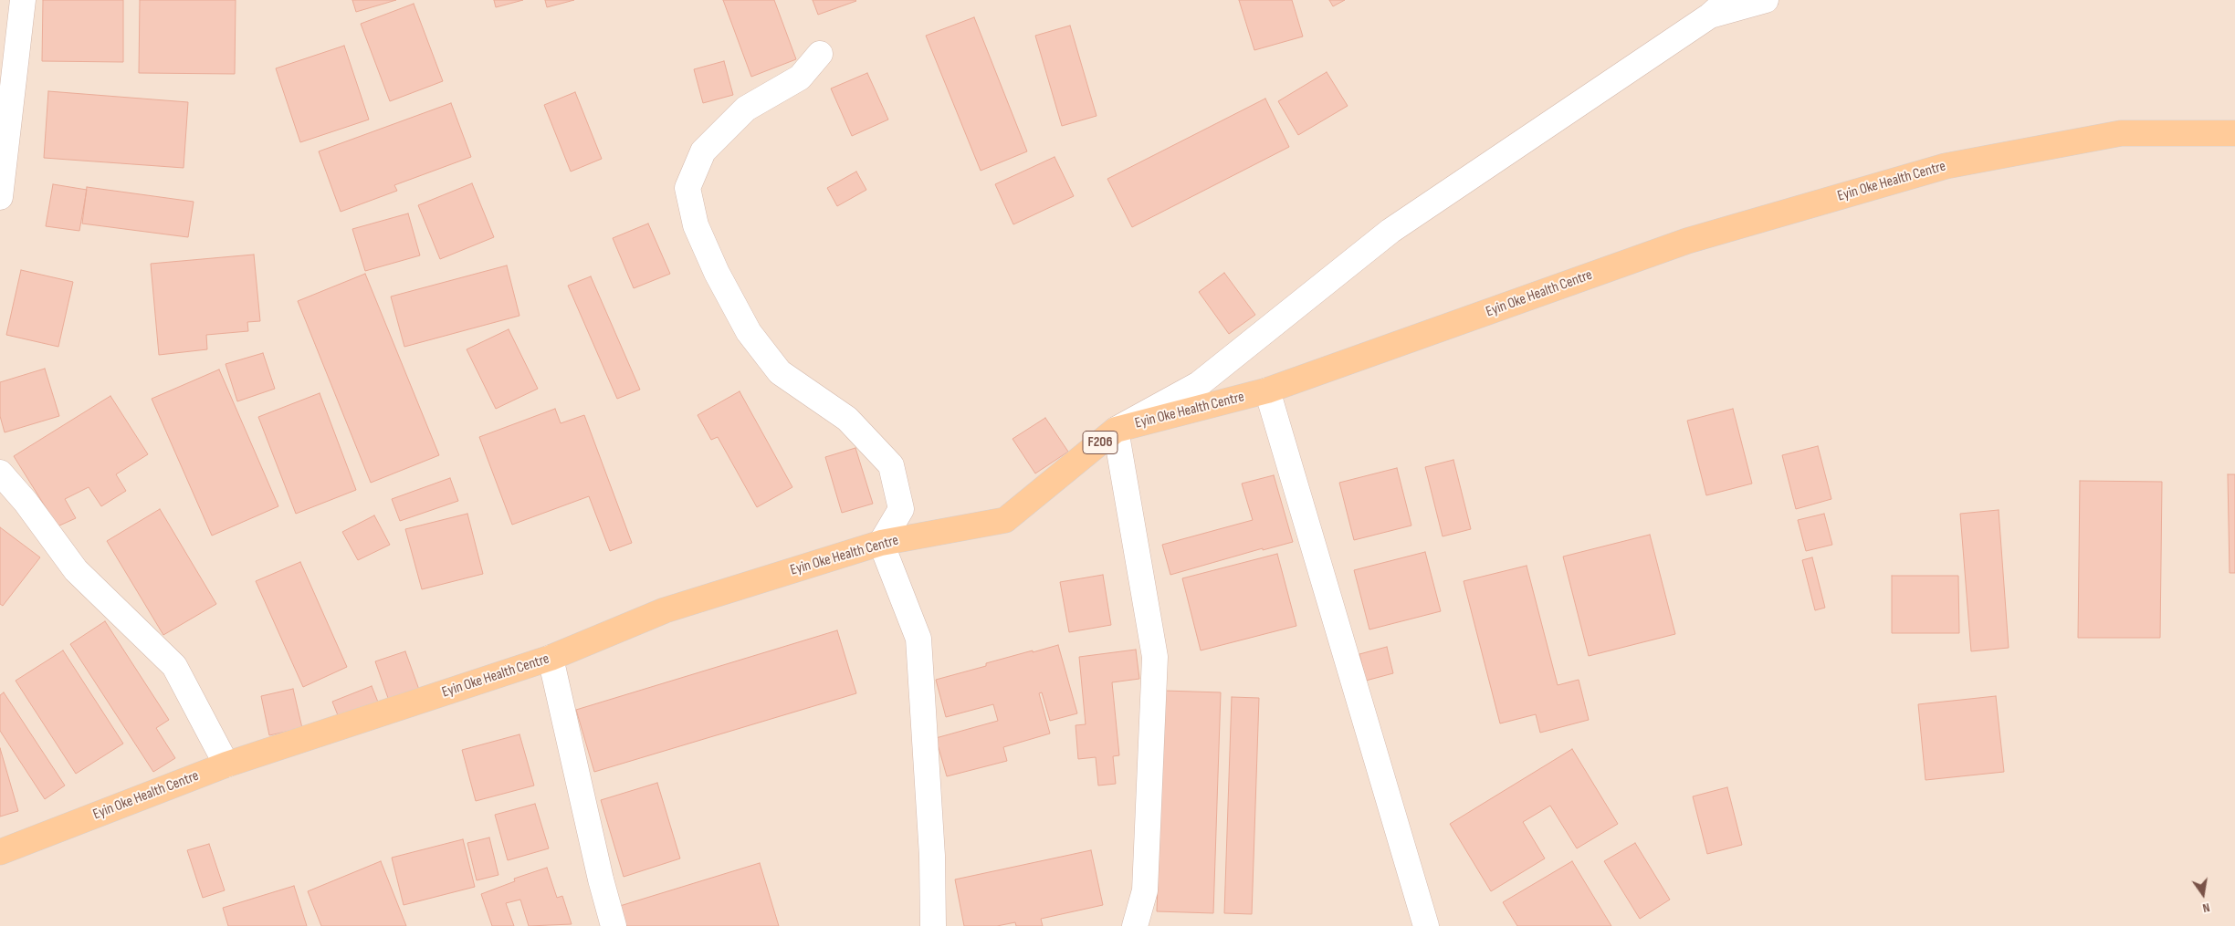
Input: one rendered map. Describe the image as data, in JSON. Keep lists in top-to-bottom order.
{
  "streets": {
    "main road": ["Eyin Oke Health Centre", "F206"]
  },
  "north": "bottom"
}
